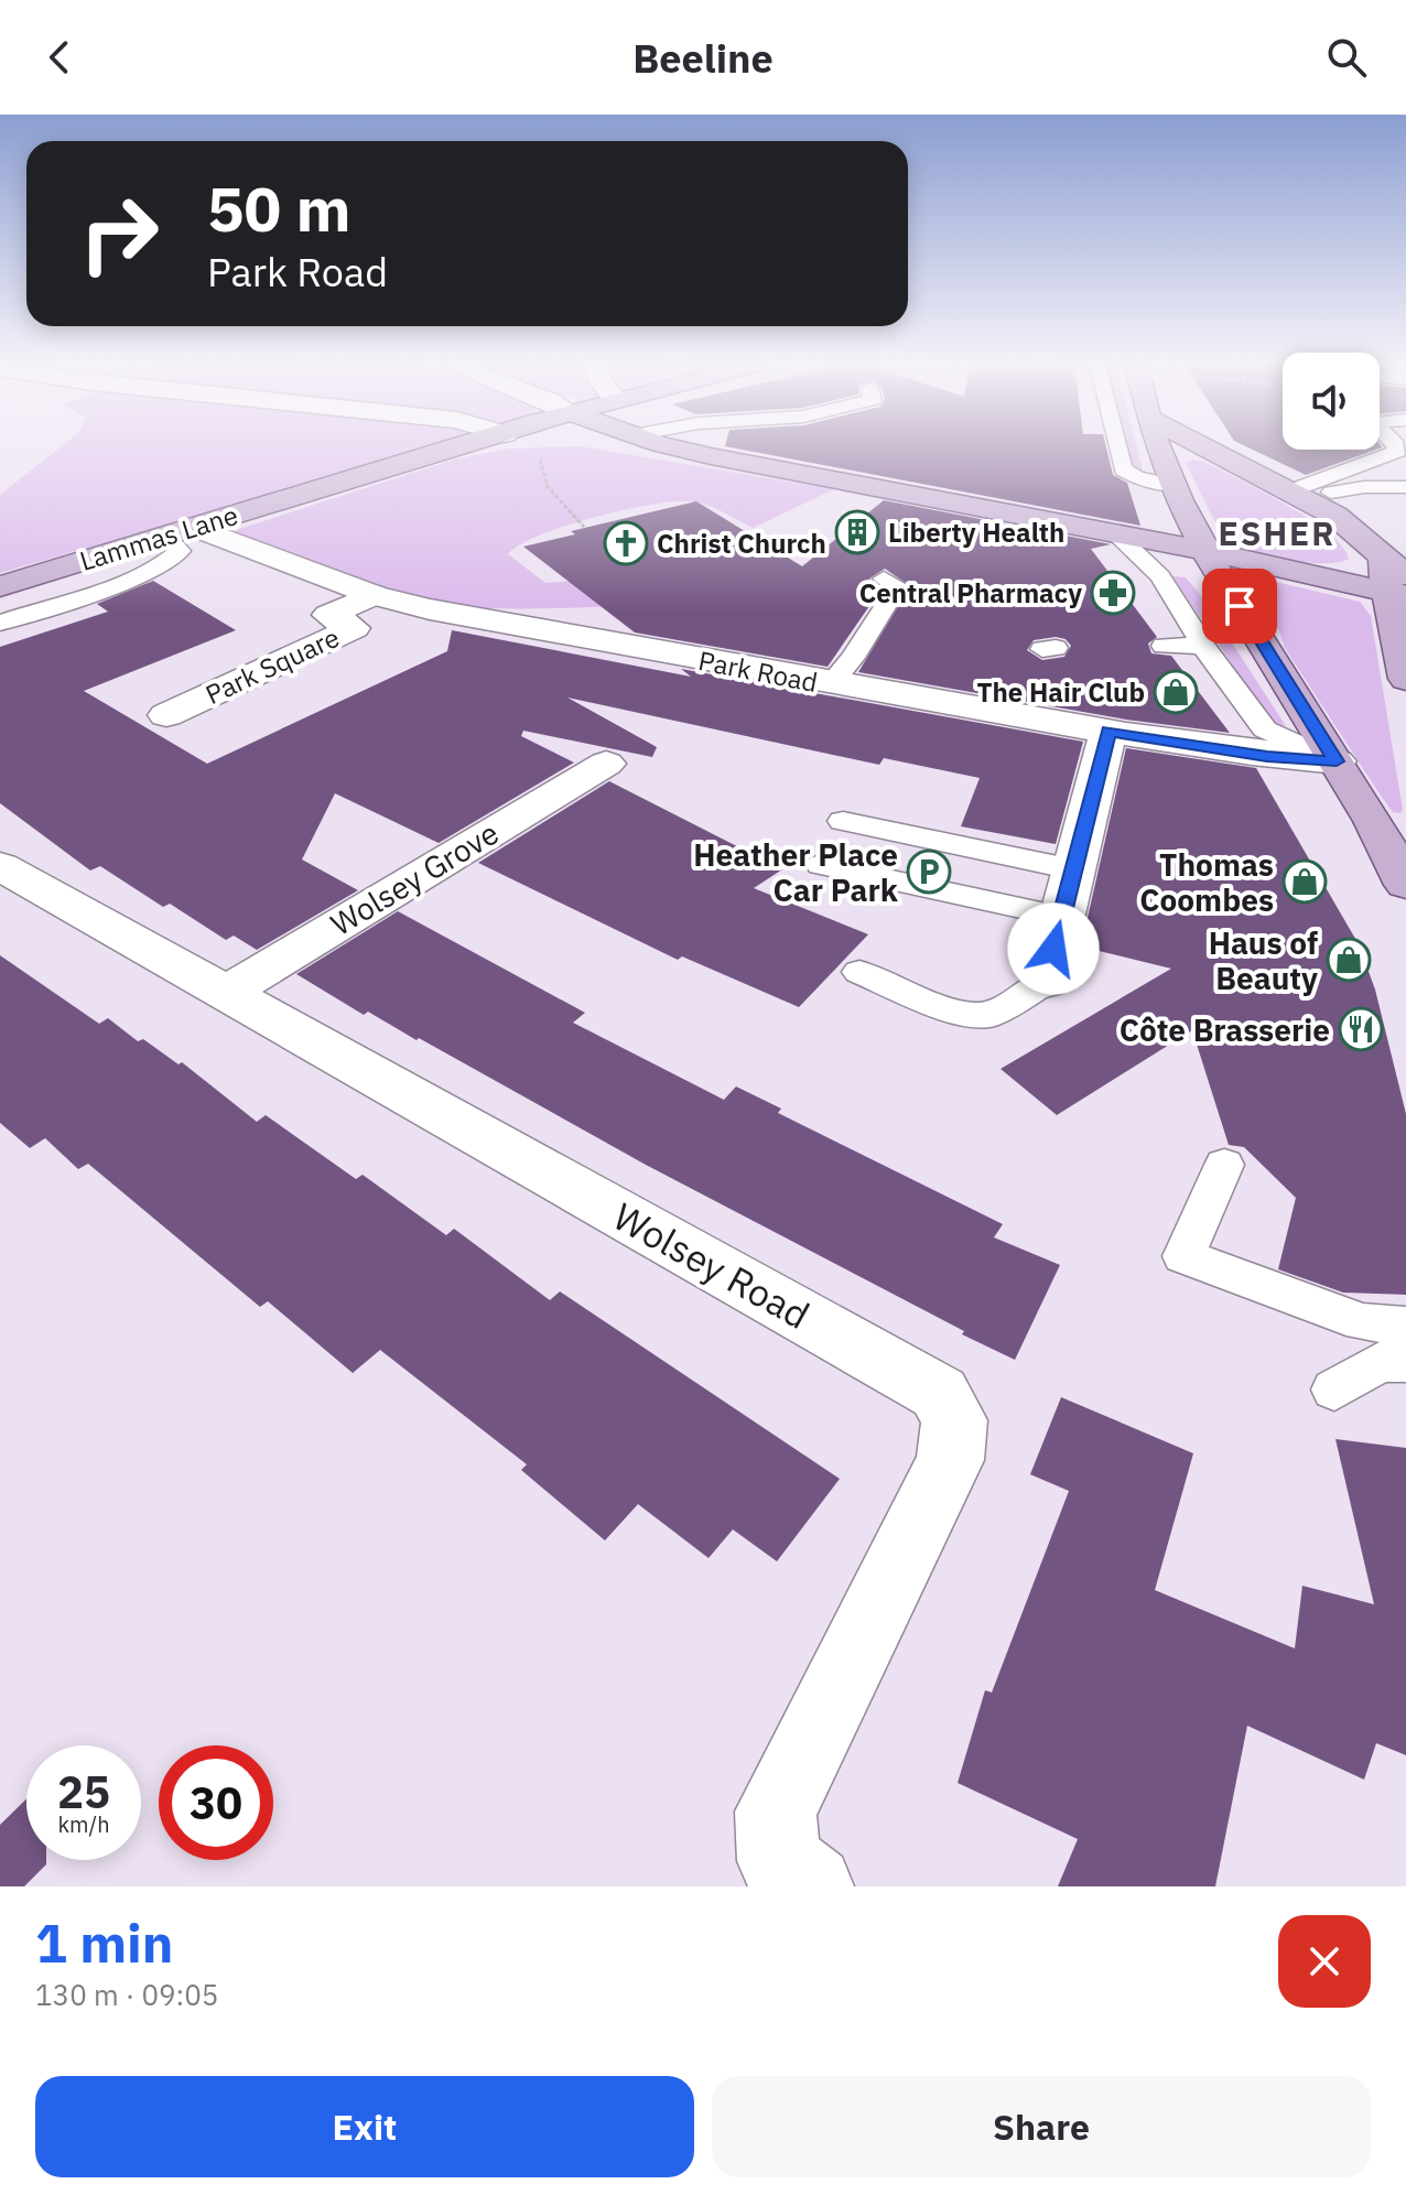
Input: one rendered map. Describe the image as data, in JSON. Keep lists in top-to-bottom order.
{
  "streets": {
    "main road": ["Lammas Lane"],
    "street": [
      "Park Square",
      "Park Road",
      "Wolsey Grove",
      "Wolsey Road"
    ]
  },
  "crossings": [
    ["Lammas Lane", "Park Road"],
    ["Park Square", "Park Road"],
    ["Wolsey Grove", "Wolsey Road"]
  ],
  "districts": ["ESHER"],
  "places": {
    "building": ["Liberty Health"],
    "church": ["Christ Church"],
    "pharmacy": ["Central Pharmacy"],
    "shop": ["The Hair Club", "Thomas Coombes", "Haus of Beauty"],
    "parking": ["Heather Place Car Park"],
    "restaurant": ["Côte Brasserie"]
  },
  "page": {
    "header": "Beeline",
    "turn": ["50 m", "Park Road"],
    "speed": "25 km/h",
    "limit": "30",
    "heading": ["1 min", "130 m · 09:05"],
    "buttons": ["Exit", "Share"]
  }
}
